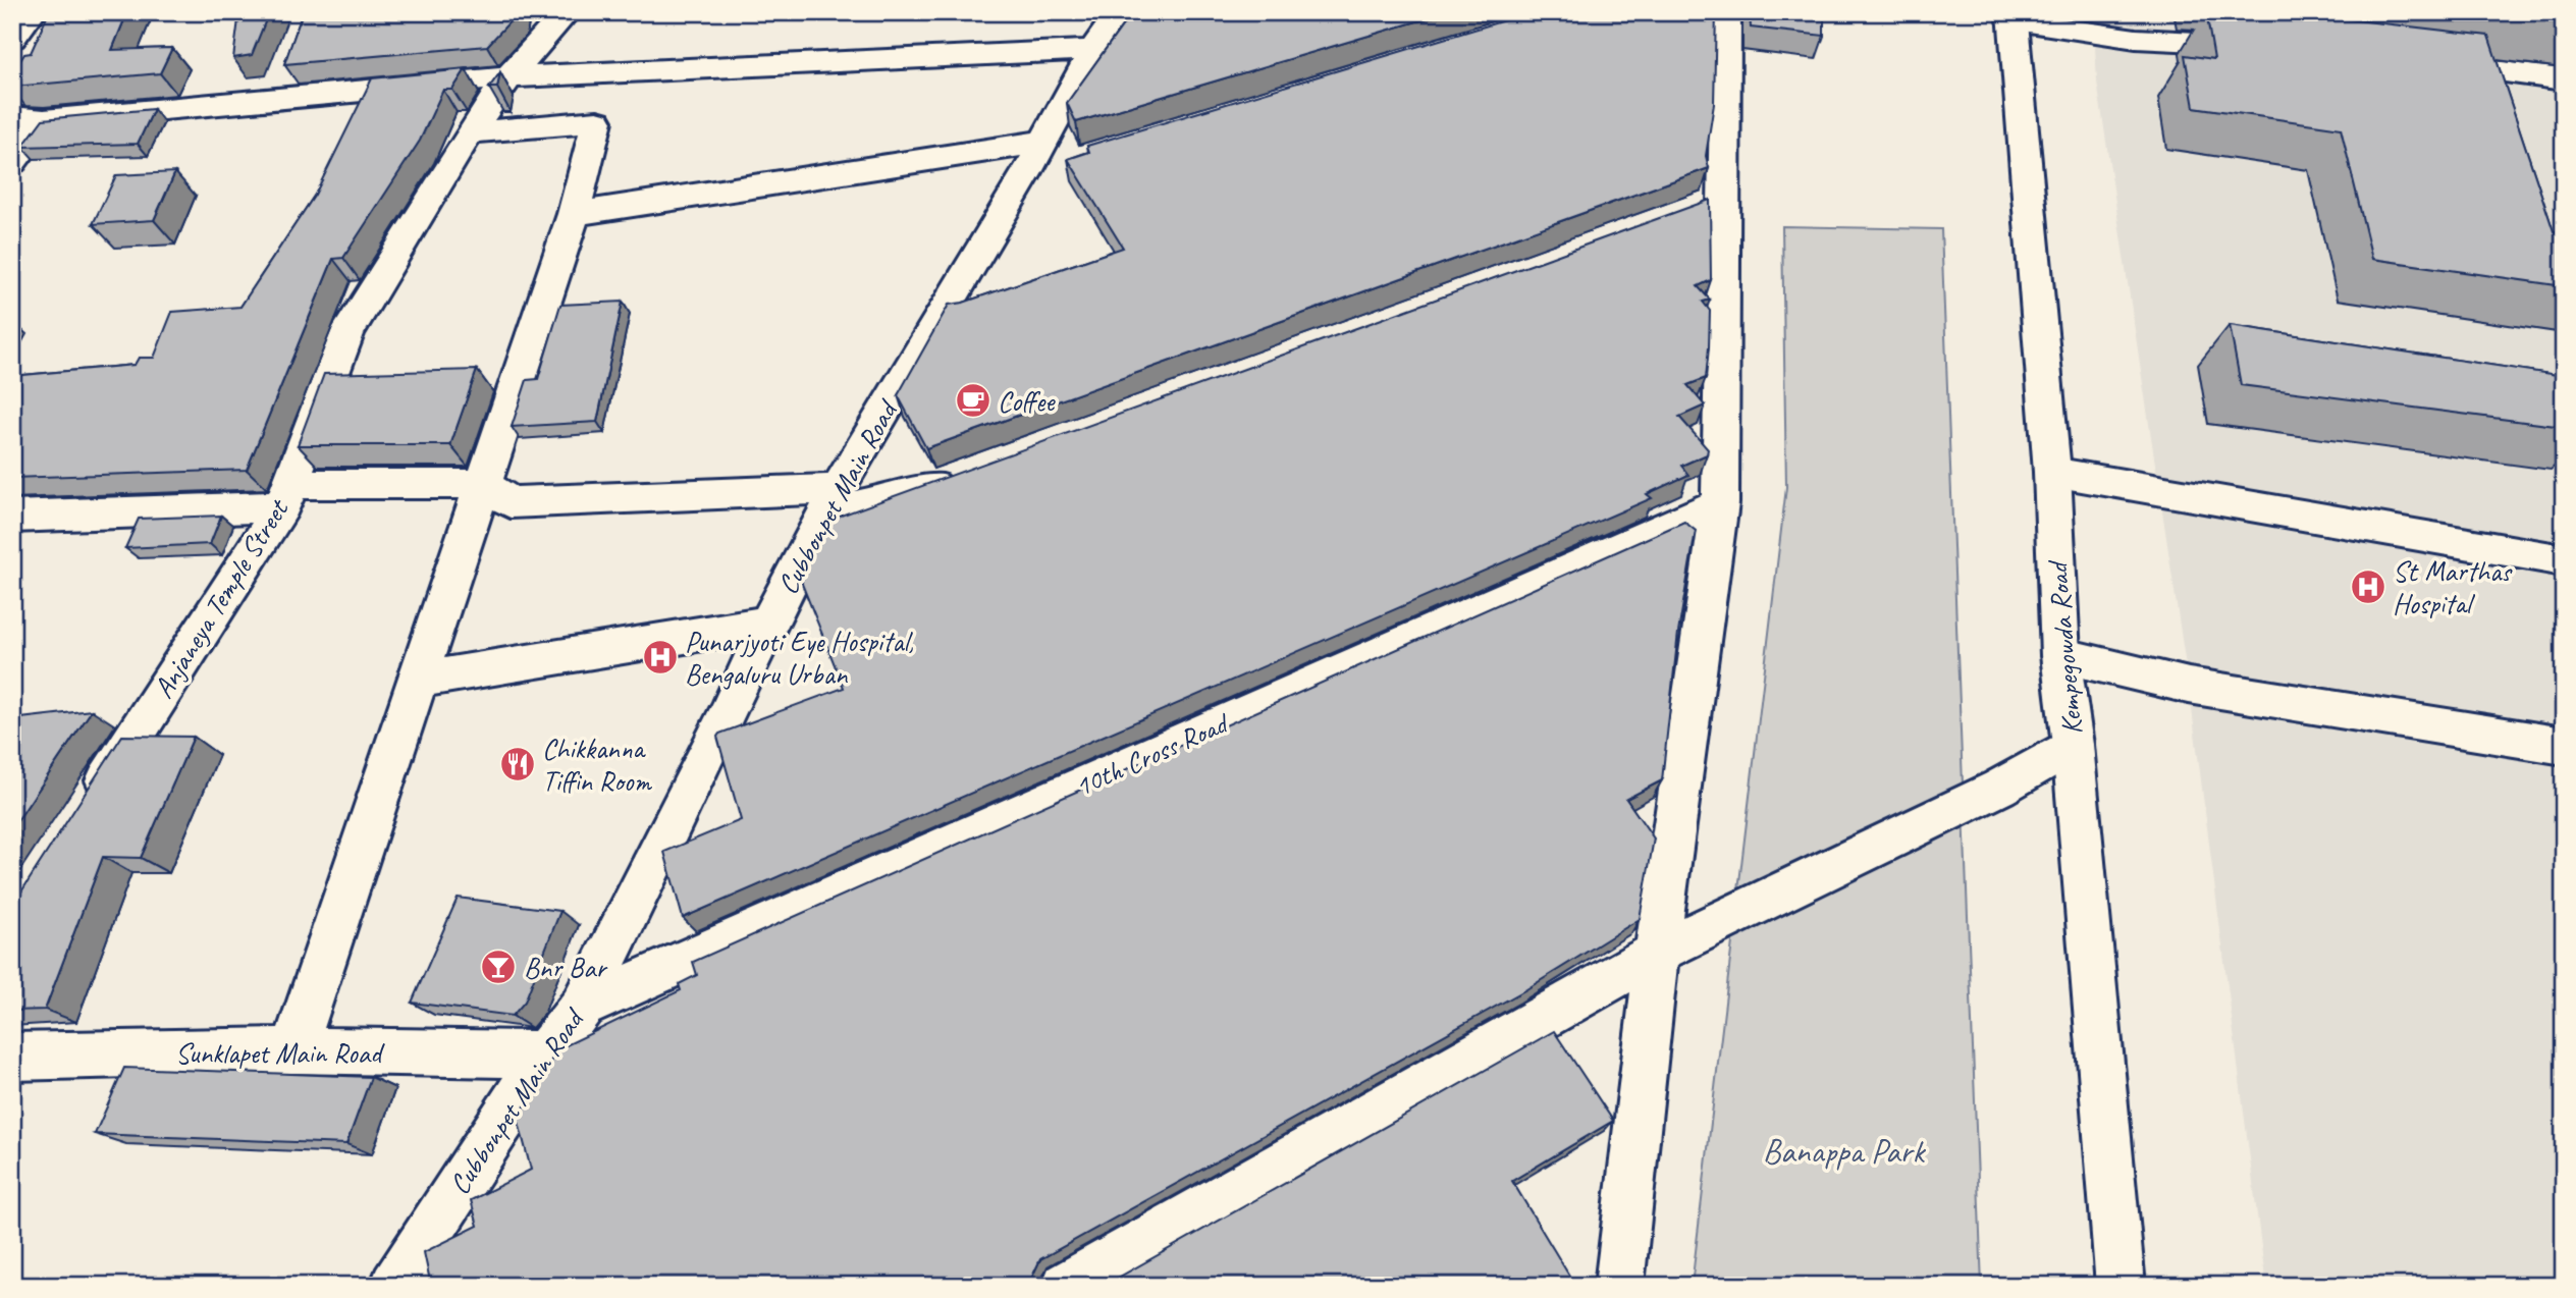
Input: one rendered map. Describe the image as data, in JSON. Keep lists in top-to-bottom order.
{
  "streets": {
    "street": [
      "Cubbonpet Main Road",
      "Anjaneya Temple Street",
      "Kempegowda Road",
      "10th Cross Road",
      "Sunklapet Main Road"
    ]
  },
  "crossings": [
    ["Cubbonpet Main Road", "10th Cross Road"],
    ["Cubbonpet Main Road", "Sunklapet Main Road"]
  ],
  "parks": ["Banappa Park"],
  "places": {
    "cafe": ["Coffee"],
    "hospital": ["St Marthas Hospital", "Punarjyoti Eye Hospital, Bengaluru Urban"],
    "restaurant": ["Chikkanna Tiffin Room"],
    "bar": ["Bnr Bar"]
  }
}
